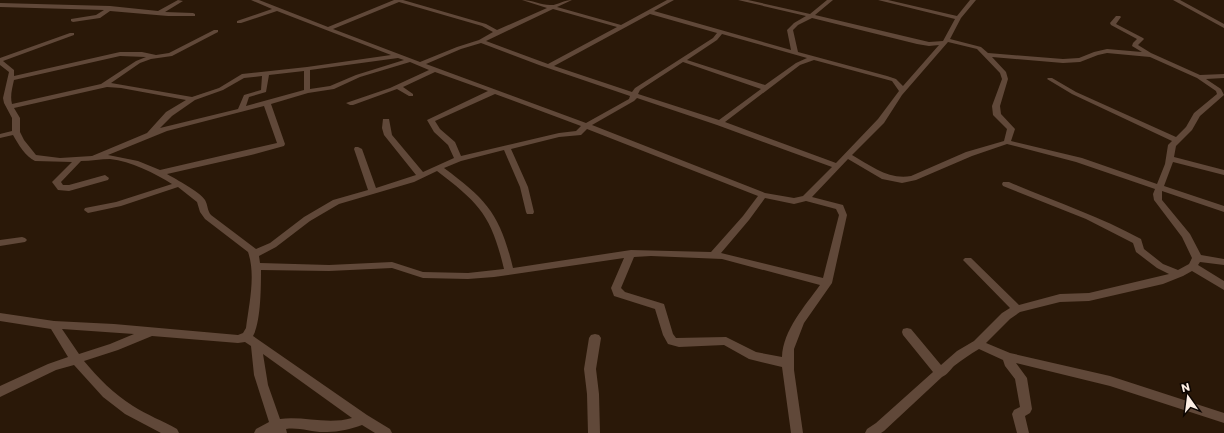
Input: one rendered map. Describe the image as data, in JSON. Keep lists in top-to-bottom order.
{
  "north": "top"
}
